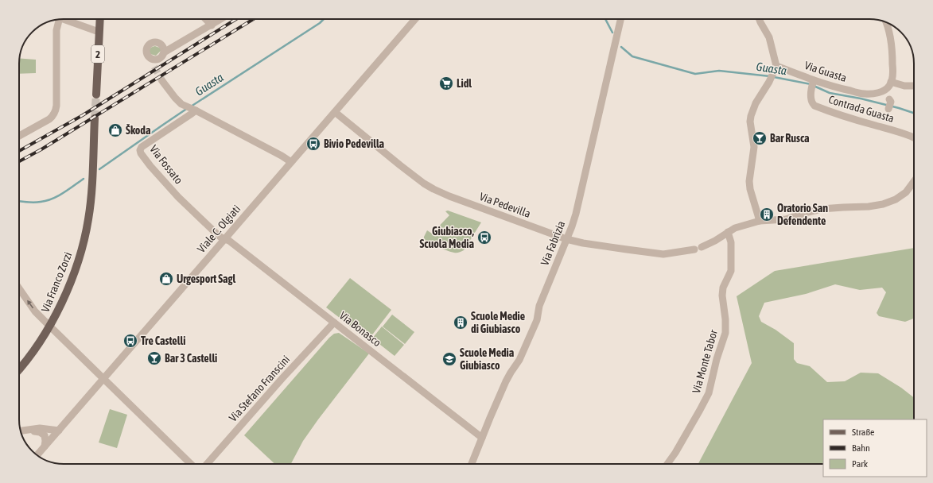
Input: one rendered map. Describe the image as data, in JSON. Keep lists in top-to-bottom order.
{
  "streets": {
    "main road": ["2", "Via Franco Zorzi"],
    "street": [
      "Via Guasta",
      "Contrada Guasta",
      "Via Fossato",
      "Via Pedevilla",
      "Viale C. Olgiati",
      "Via Fabrizia",
      "Via Bonasco",
      "Via Monte Tabor",
      "Via Stefano Franscini"
    ]
  },
  "crossings": [
    ["Via Guasta", "Contrada Guasta"],
    ["Via Fossato", "Viale C. Olgiati"],
    ["Via Fossato", "Via Bonasco"],
    ["Via Pedevilla", "Viale C. Olgiati"],
    ["Via Pedevilla", "Via Fabrizia"],
    ["Viale C. Olgiati", "Via Franco Zorzi"],
    ["Viale C. Olgiati", "Via Bonasco"],
    ["Via Fabrizia", "Via Bonasco"],
    ["Via Bonasco", "Via Stefano Franscini"]
  ],
  "water": ["Guasta"],
  "places": {
    "supermarket": ["Lidl"],
    "shop": ["Škoda", "Urgesport Sagl"],
    "bar": ["Bar Rusca", "Bar 3 Castelli"],
    "bus stop": ["Bivio Pedevilla", "Giubiasco, Scuola Media", "Tre Castelli"],
    "building": ["Oratorio San Defendente", "Scuole Medie di Giubiasco"],
    "school or university": ["Scuole Media Giubiasco"]
  },
  "legend": ["Straße", "Bahn", "Park"]
}
